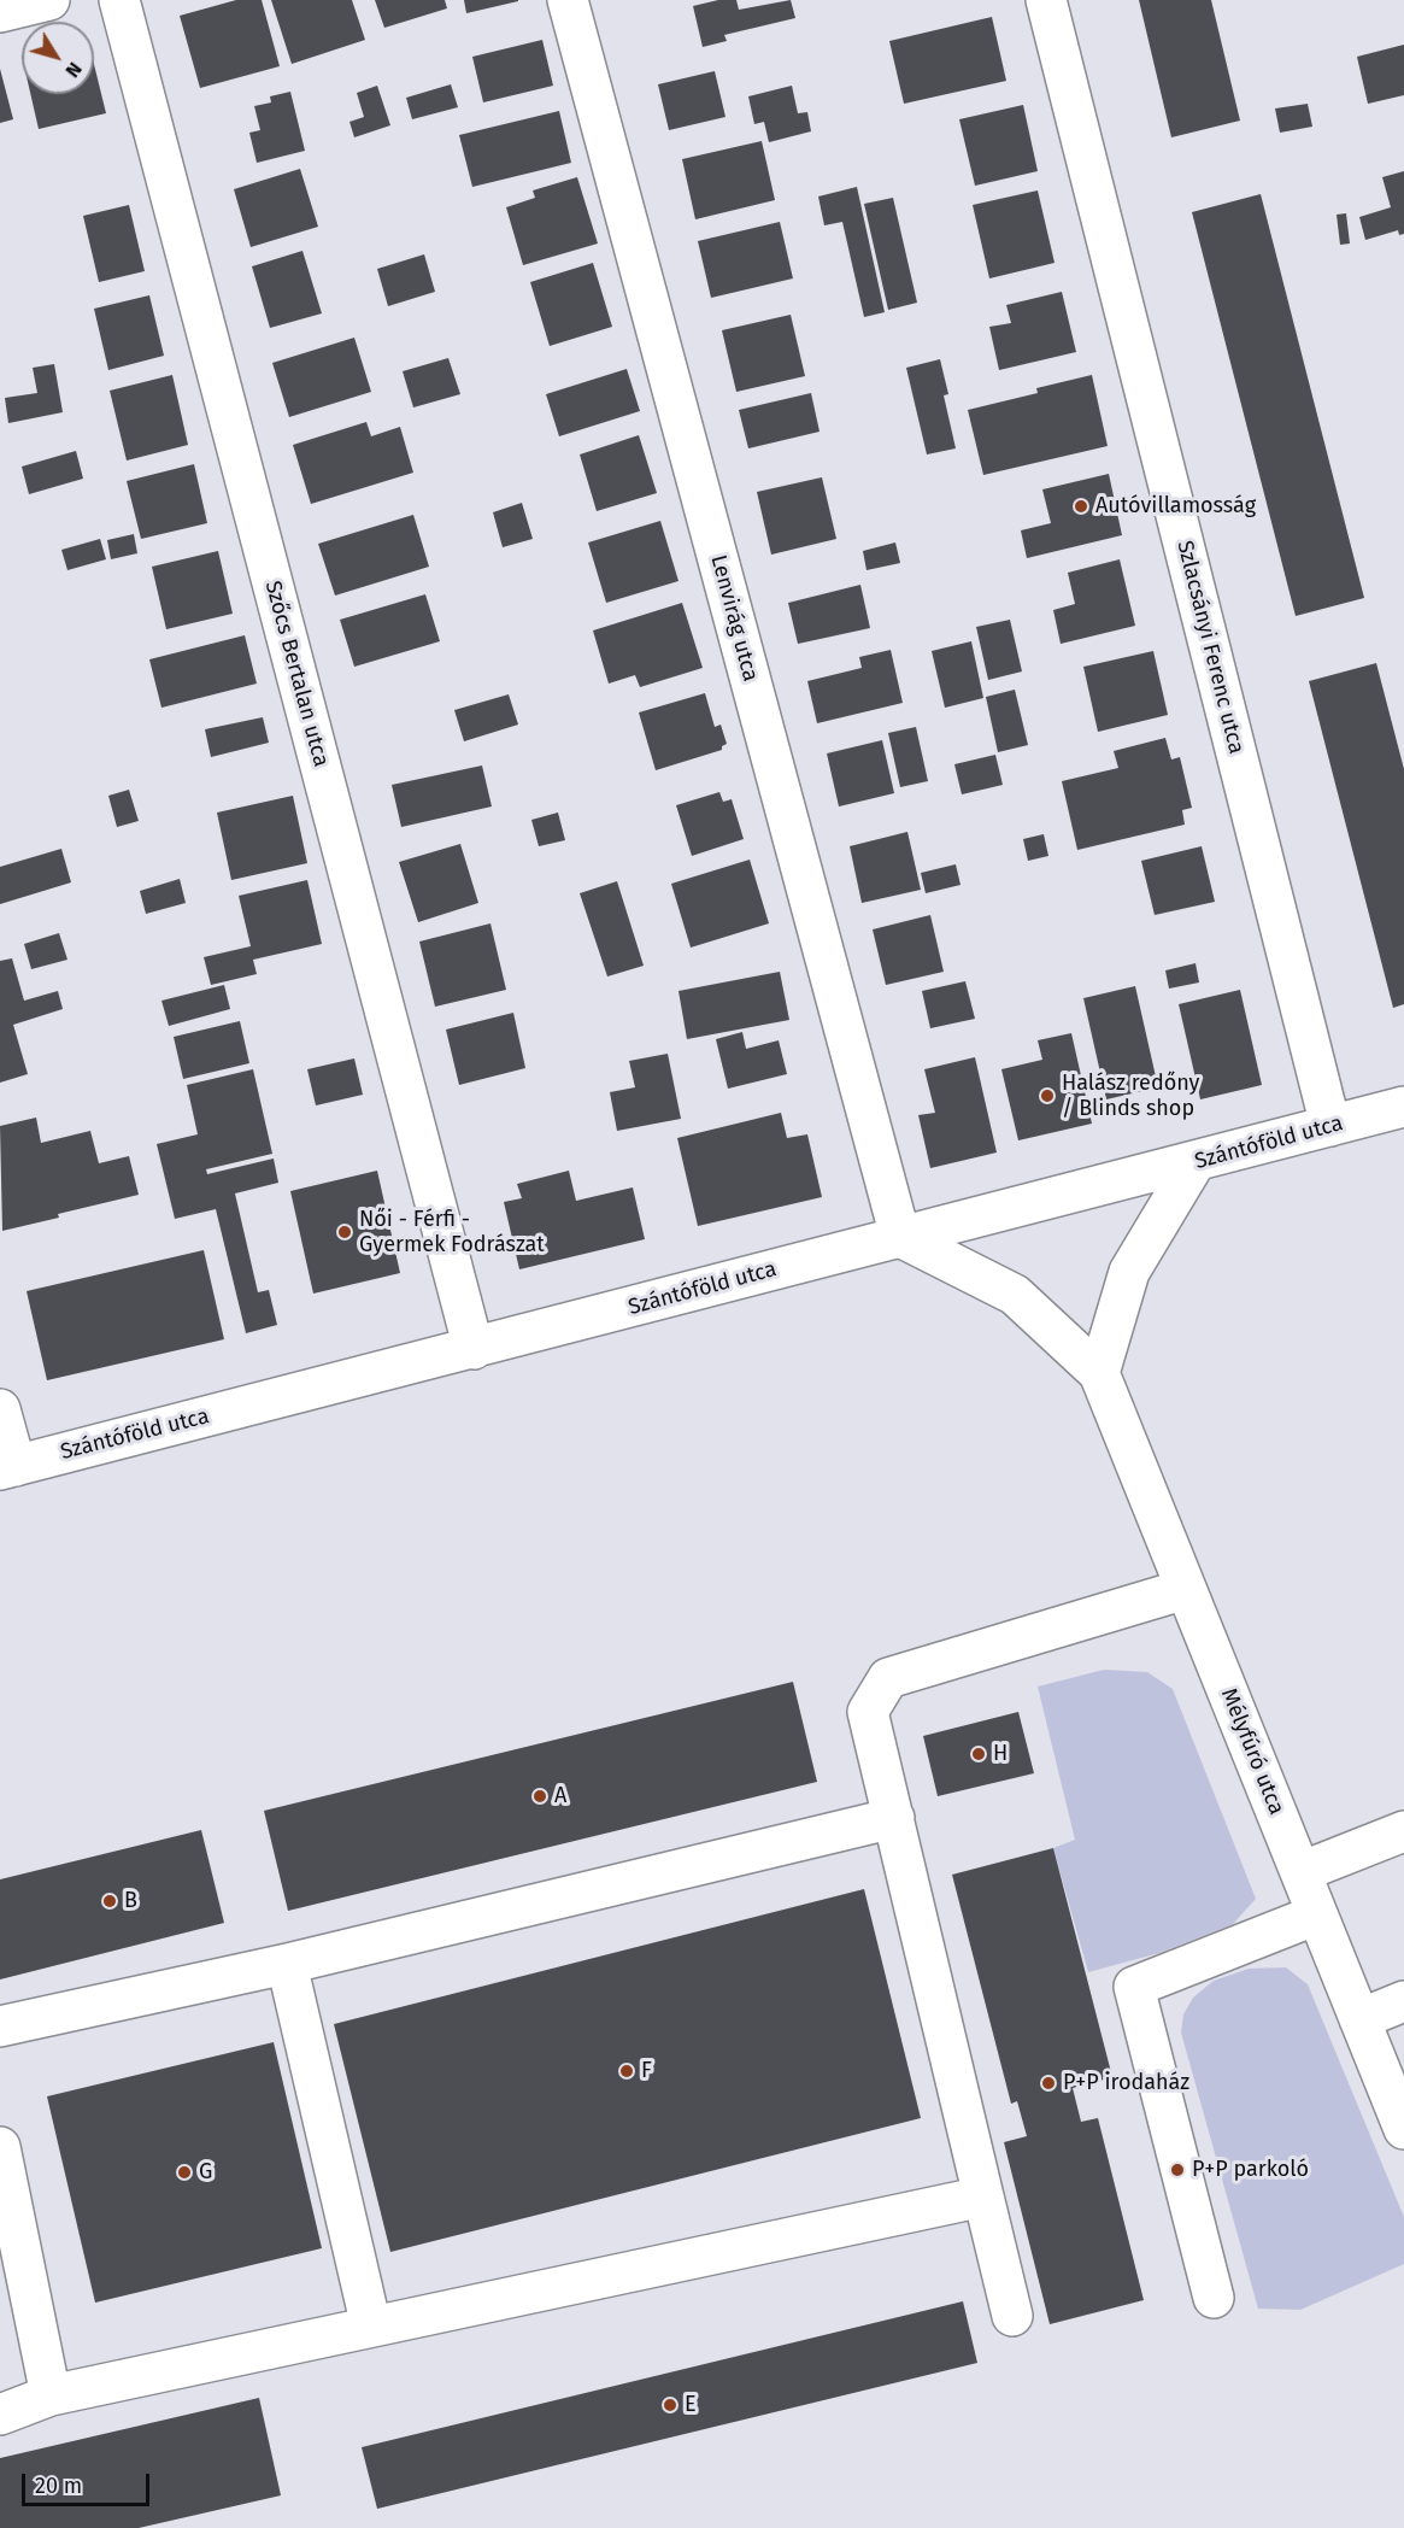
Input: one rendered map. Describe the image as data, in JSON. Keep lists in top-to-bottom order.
{
  "streets": {
    "street": [
      "Lenvirág utca",
      "Szlacsányi Ferenc utca",
      "Szőcs Bertalan utca",
      "Szántóföld utca",
      "Mélyfúró utca"
    ]
  },
  "crossings": [
    ["Lenvirág utca", "Szántóföld utca"],
    ["Lenvirág utca", "Mélyfúró utca"],
    ["Szlacsányi Ferenc utca", "Szántóföld utca"],
    ["Szőcs Bertalan utca", "Szántóföld utca"],
    ["Szántóföld utca", "Mélyfúró utca"]
  ],
  "places": [
    "Autóvillamosság",
    "Halász redőny / Blinds shop",
    "Női - Férfi - Gyermek Fodrászat",
    "H",
    "A",
    "B",
    "F",
    "P+P irodaház",
    "P+P parkoló",
    "G",
    "E"
  ],
  "scale_bar": "20 m",
  "north": "bottom right"
}
